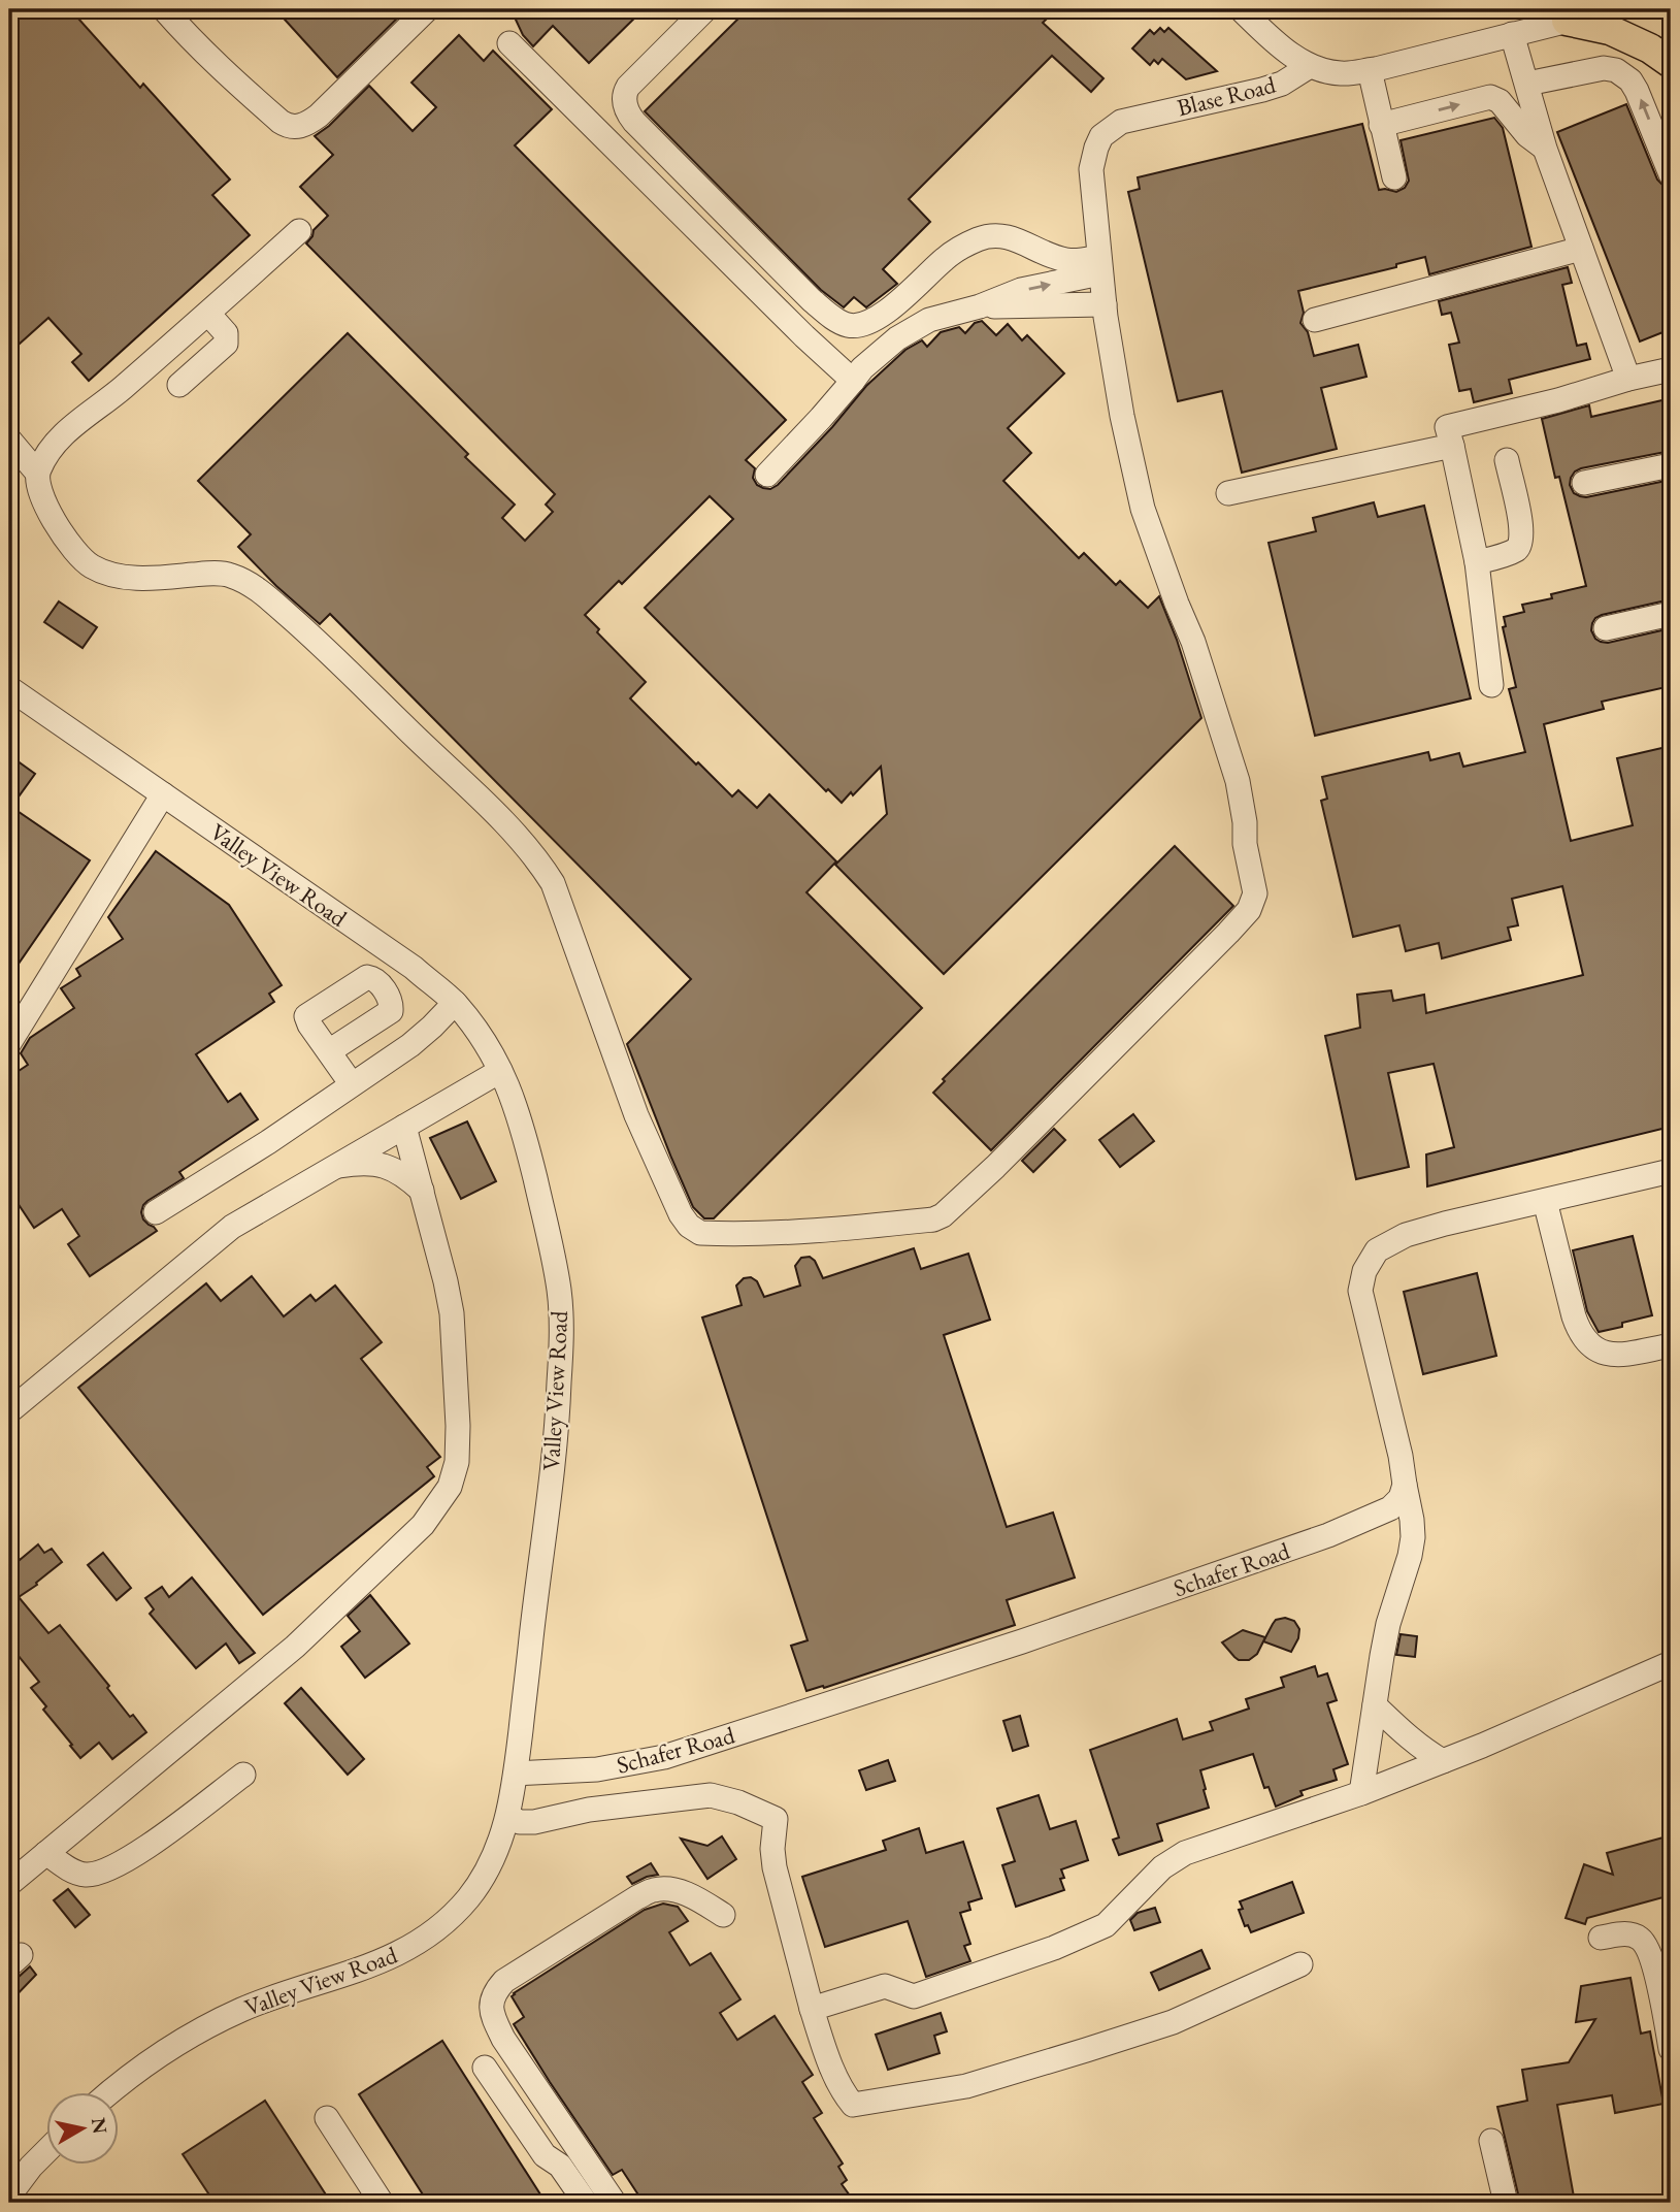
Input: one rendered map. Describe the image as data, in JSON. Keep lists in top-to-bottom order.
{
  "streets": {
    "street": ["Blase Road", "Valley View Road", "Schafer Road"]
  },
  "crossings": [
    ["Valley View Road", "Schafer Road"]
  ],
  "north": "right"
}
